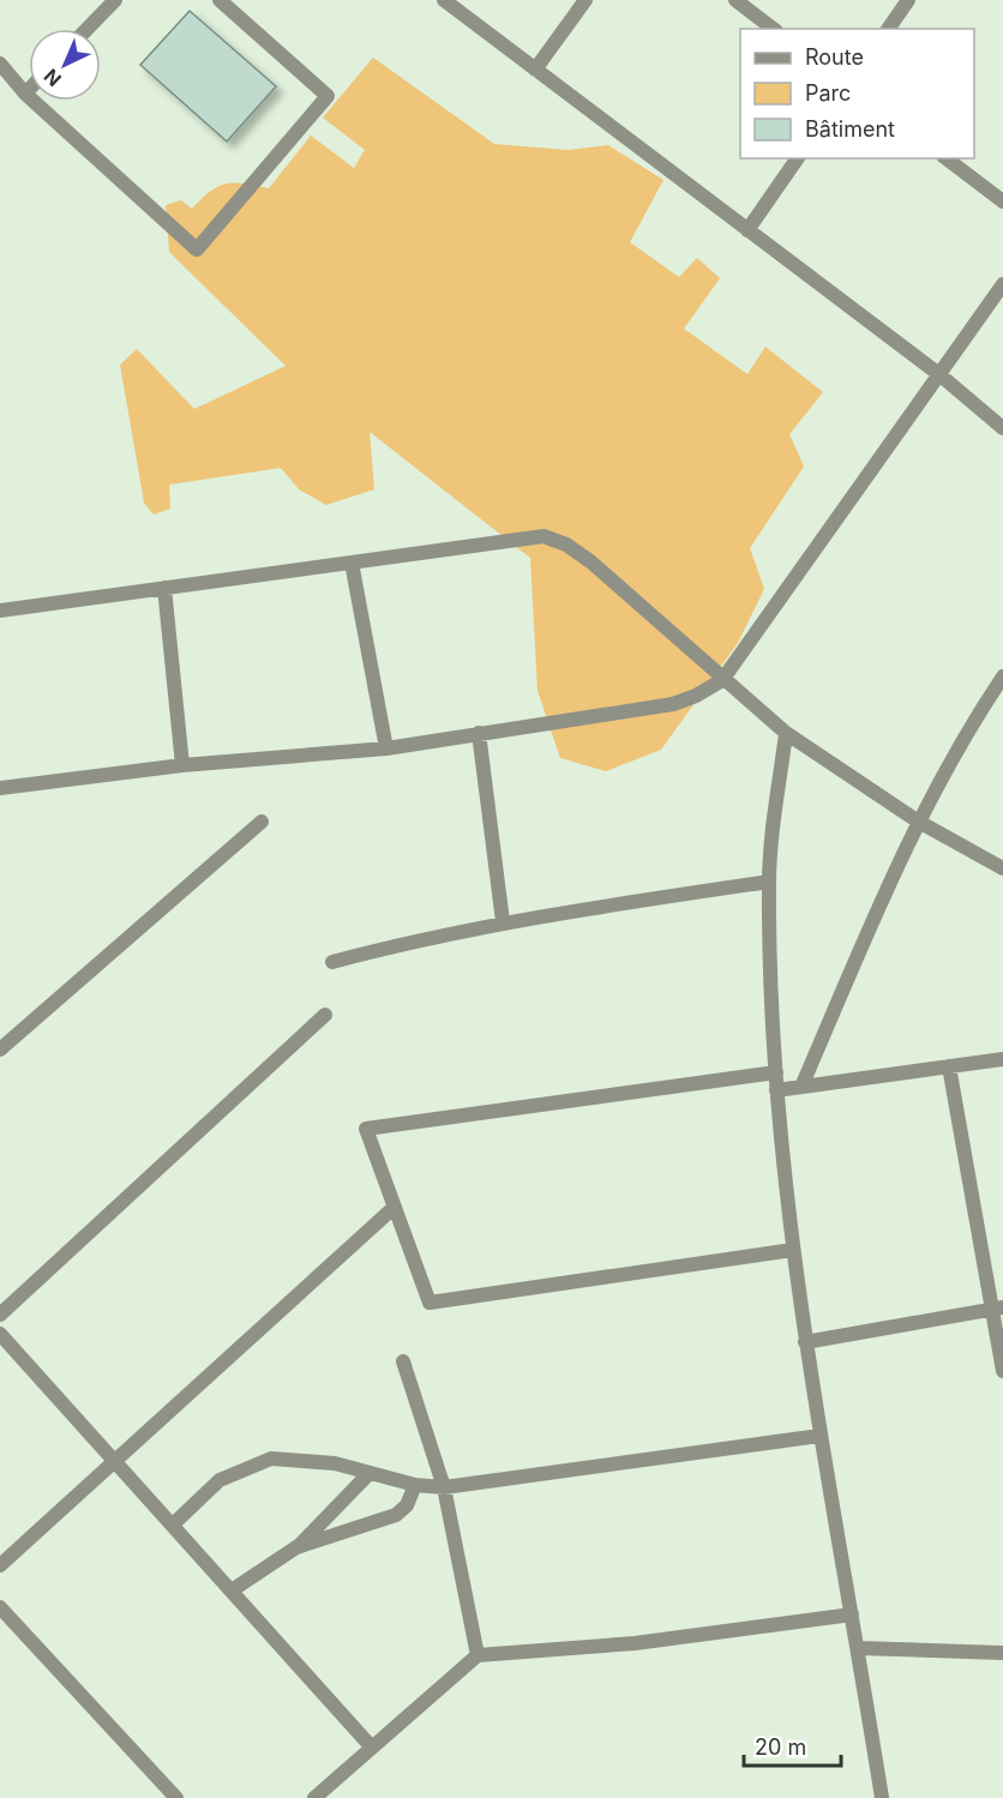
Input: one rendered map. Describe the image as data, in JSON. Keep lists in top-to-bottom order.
{
  "legend": ["Route", "Parc", "Bâtiment"],
  "scale_bar": "20 m",
  "north": "bottom left"
}
